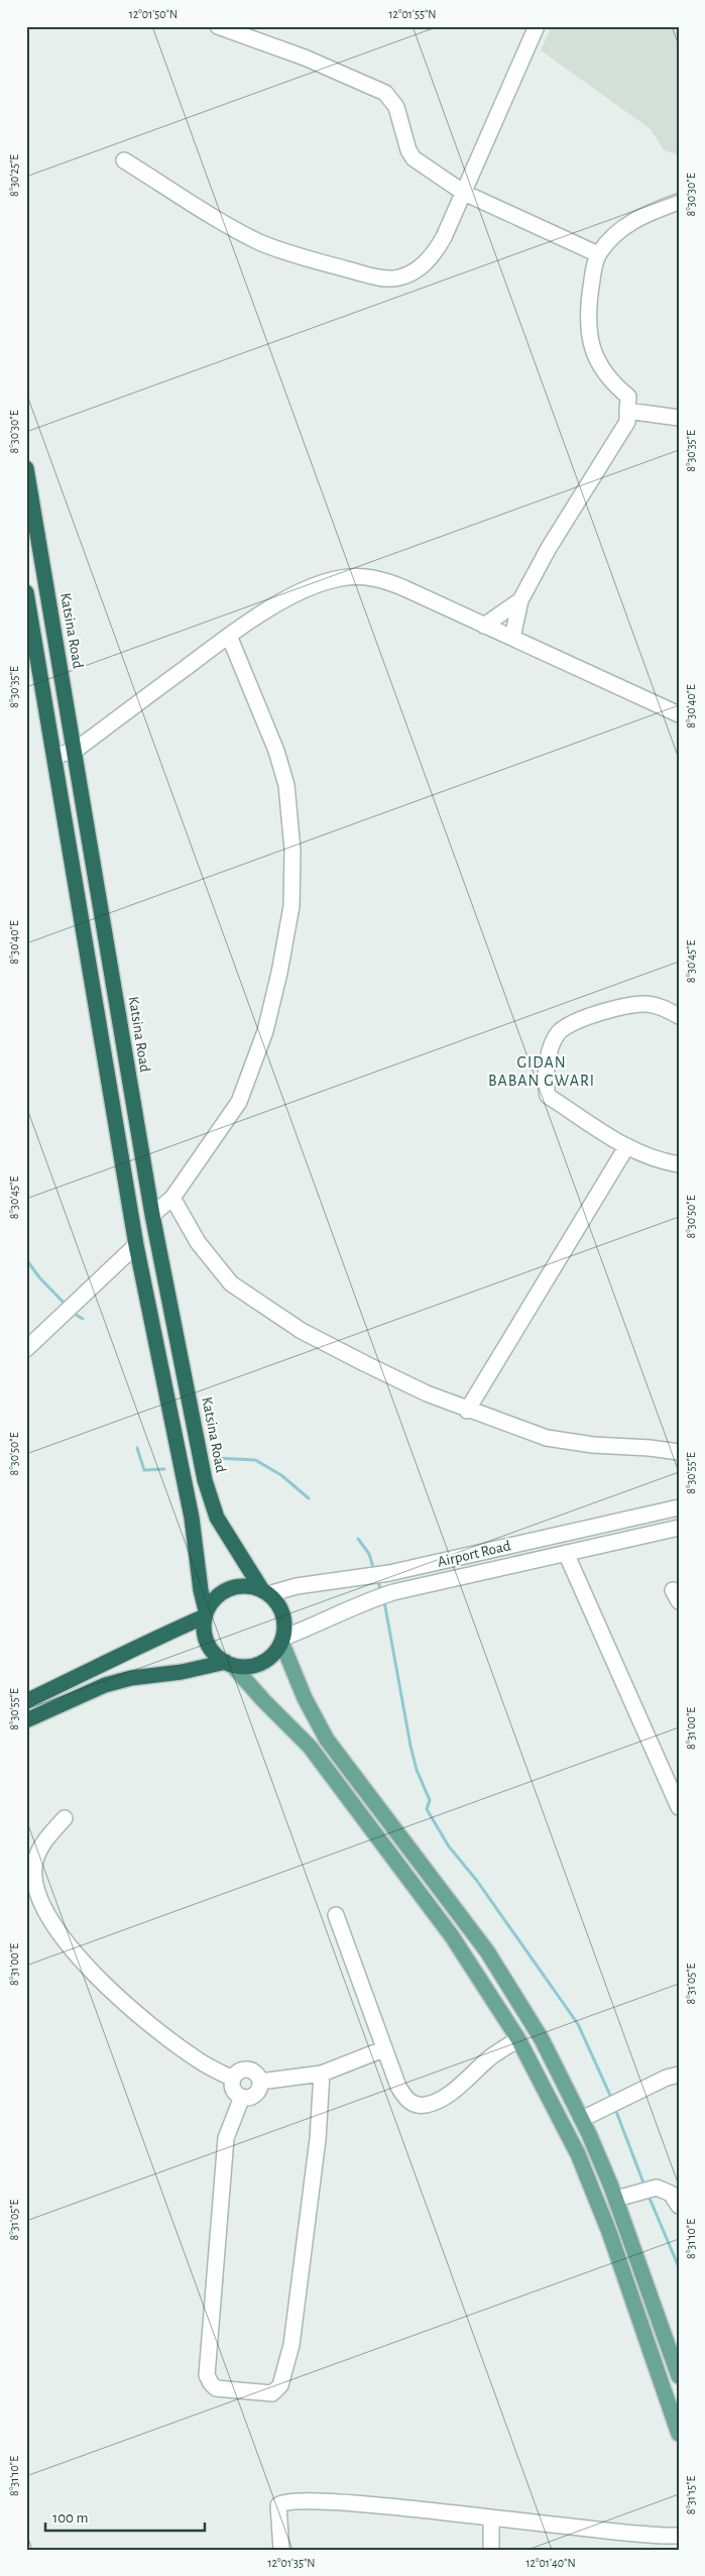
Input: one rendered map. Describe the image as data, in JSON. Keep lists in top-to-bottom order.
{
  "streets": {
    "highway": ["Katsina Road"],
    "street": ["Airport Road"]
  },
  "crossings": [
    ["Katsina Road", "Airport Road"]
  ],
  "districts": ["GIDAN BABAN GWARI"],
  "scale_bar": "100 m",
  "coordinates": [
    "12°01'50\"N",
    "12°01'55\"N",
    "8°30'25\"E",
    "8°30'30\"E",
    "8°30'35\"E",
    "8°30'40\"E",
    "8°30'45\"E",
    "8°30'50\"E",
    "8°30'55\"E",
    "8°31'00\"E",
    "8°31'05\"E",
    "8°31'10\"E",
    "8°31'15\"E",
    "12°01'35\"N",
    "12°01'40\"N"
  ]
}
